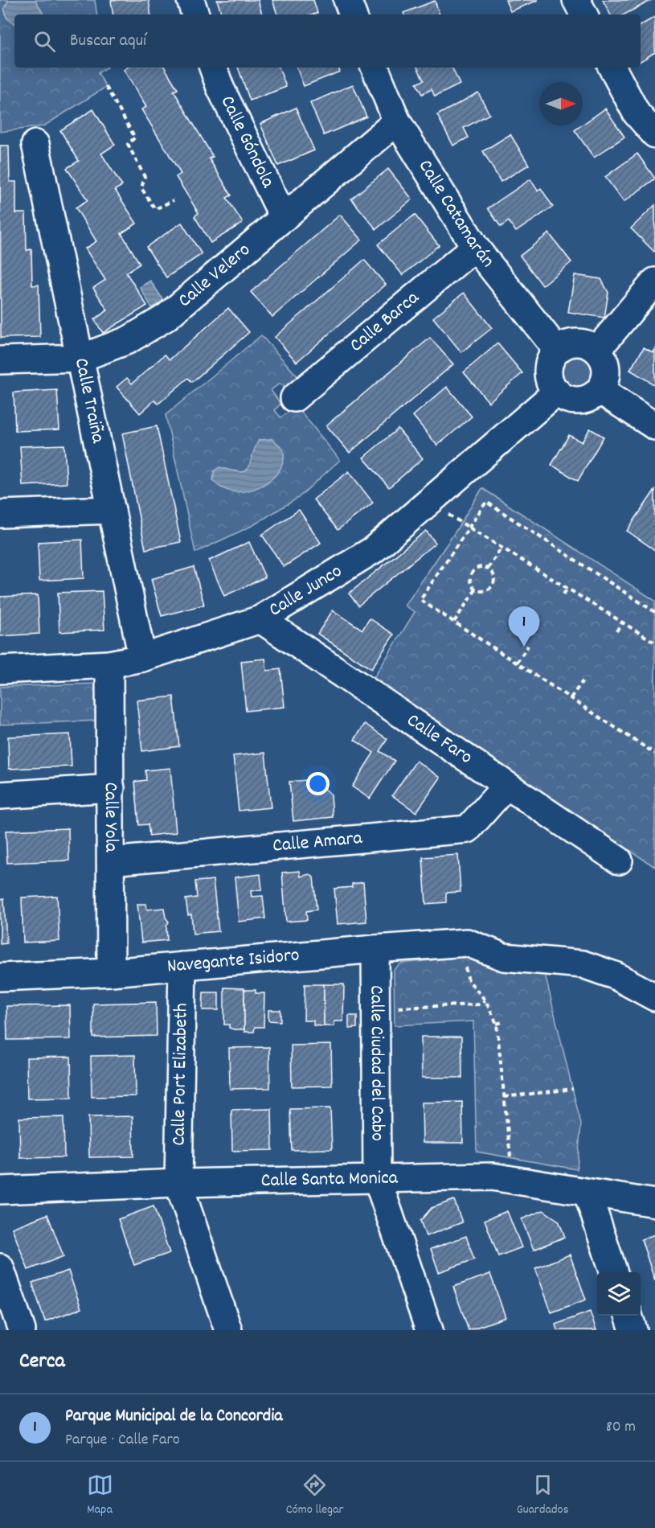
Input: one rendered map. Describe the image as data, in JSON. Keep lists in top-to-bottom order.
{
  "streets": {
    "street": [
      "Calle Góndola",
      "Calle Catamarán",
      "Calle Velero",
      "Calle Barca",
      "Calle Traiña",
      "Calle Junco",
      "Calle Faro",
      "Calle Yola",
      "Calle Amara",
      "Navegante Isidoro",
      "Calle Ciudad del Cabo",
      "Calle Port Elizabeth",
      "Calle Santa Monica"
    ]
  },
  "crossings": [
    ["Calle Góndola", "Calle Velero"],
    ["Calle Catamarán", "Calle Velero"],
    ["Calle Catamarán", "Calle Barca"],
    ["Calle Catamarán", "Calle Junco"],
    ["Calle Velero", "Calle Traiña"],
    ["Calle Traiña", "Calle Junco"],
    ["Calle Junco", "Calle Faro"],
    ["Calle Junco", "Calle Yola"],
    ["Calle Faro", "Calle Amara"],
    ["Calle Yola", "Calle Amara"],
    ["Calle Yola", "Navegante Isidoro"],
    ["Navegante Isidoro", "Calle Ciudad del Cabo"],
    ["Navegante Isidoro", "Calle Port Elizabeth"],
    ["Calle Ciudad del Cabo", "Calle Santa Monica"],
    ["Calle Port Elizabeth", "Calle Santa Monica"]
  ],
  "north": "right",
  "page": {
    "search": "Buscar aquí",
    "pins": "1",
    "heading": "Cerca",
    "list": [
      {
        "mark": "1",
        "name": "Parque Municipal de la Concordia",
        "note": "Parque · Calle Faro",
        "value": "80 m"
      }
    ],
    "nav": ["Mapa", "Cómo llegar", "Guardados"]
  }
}
